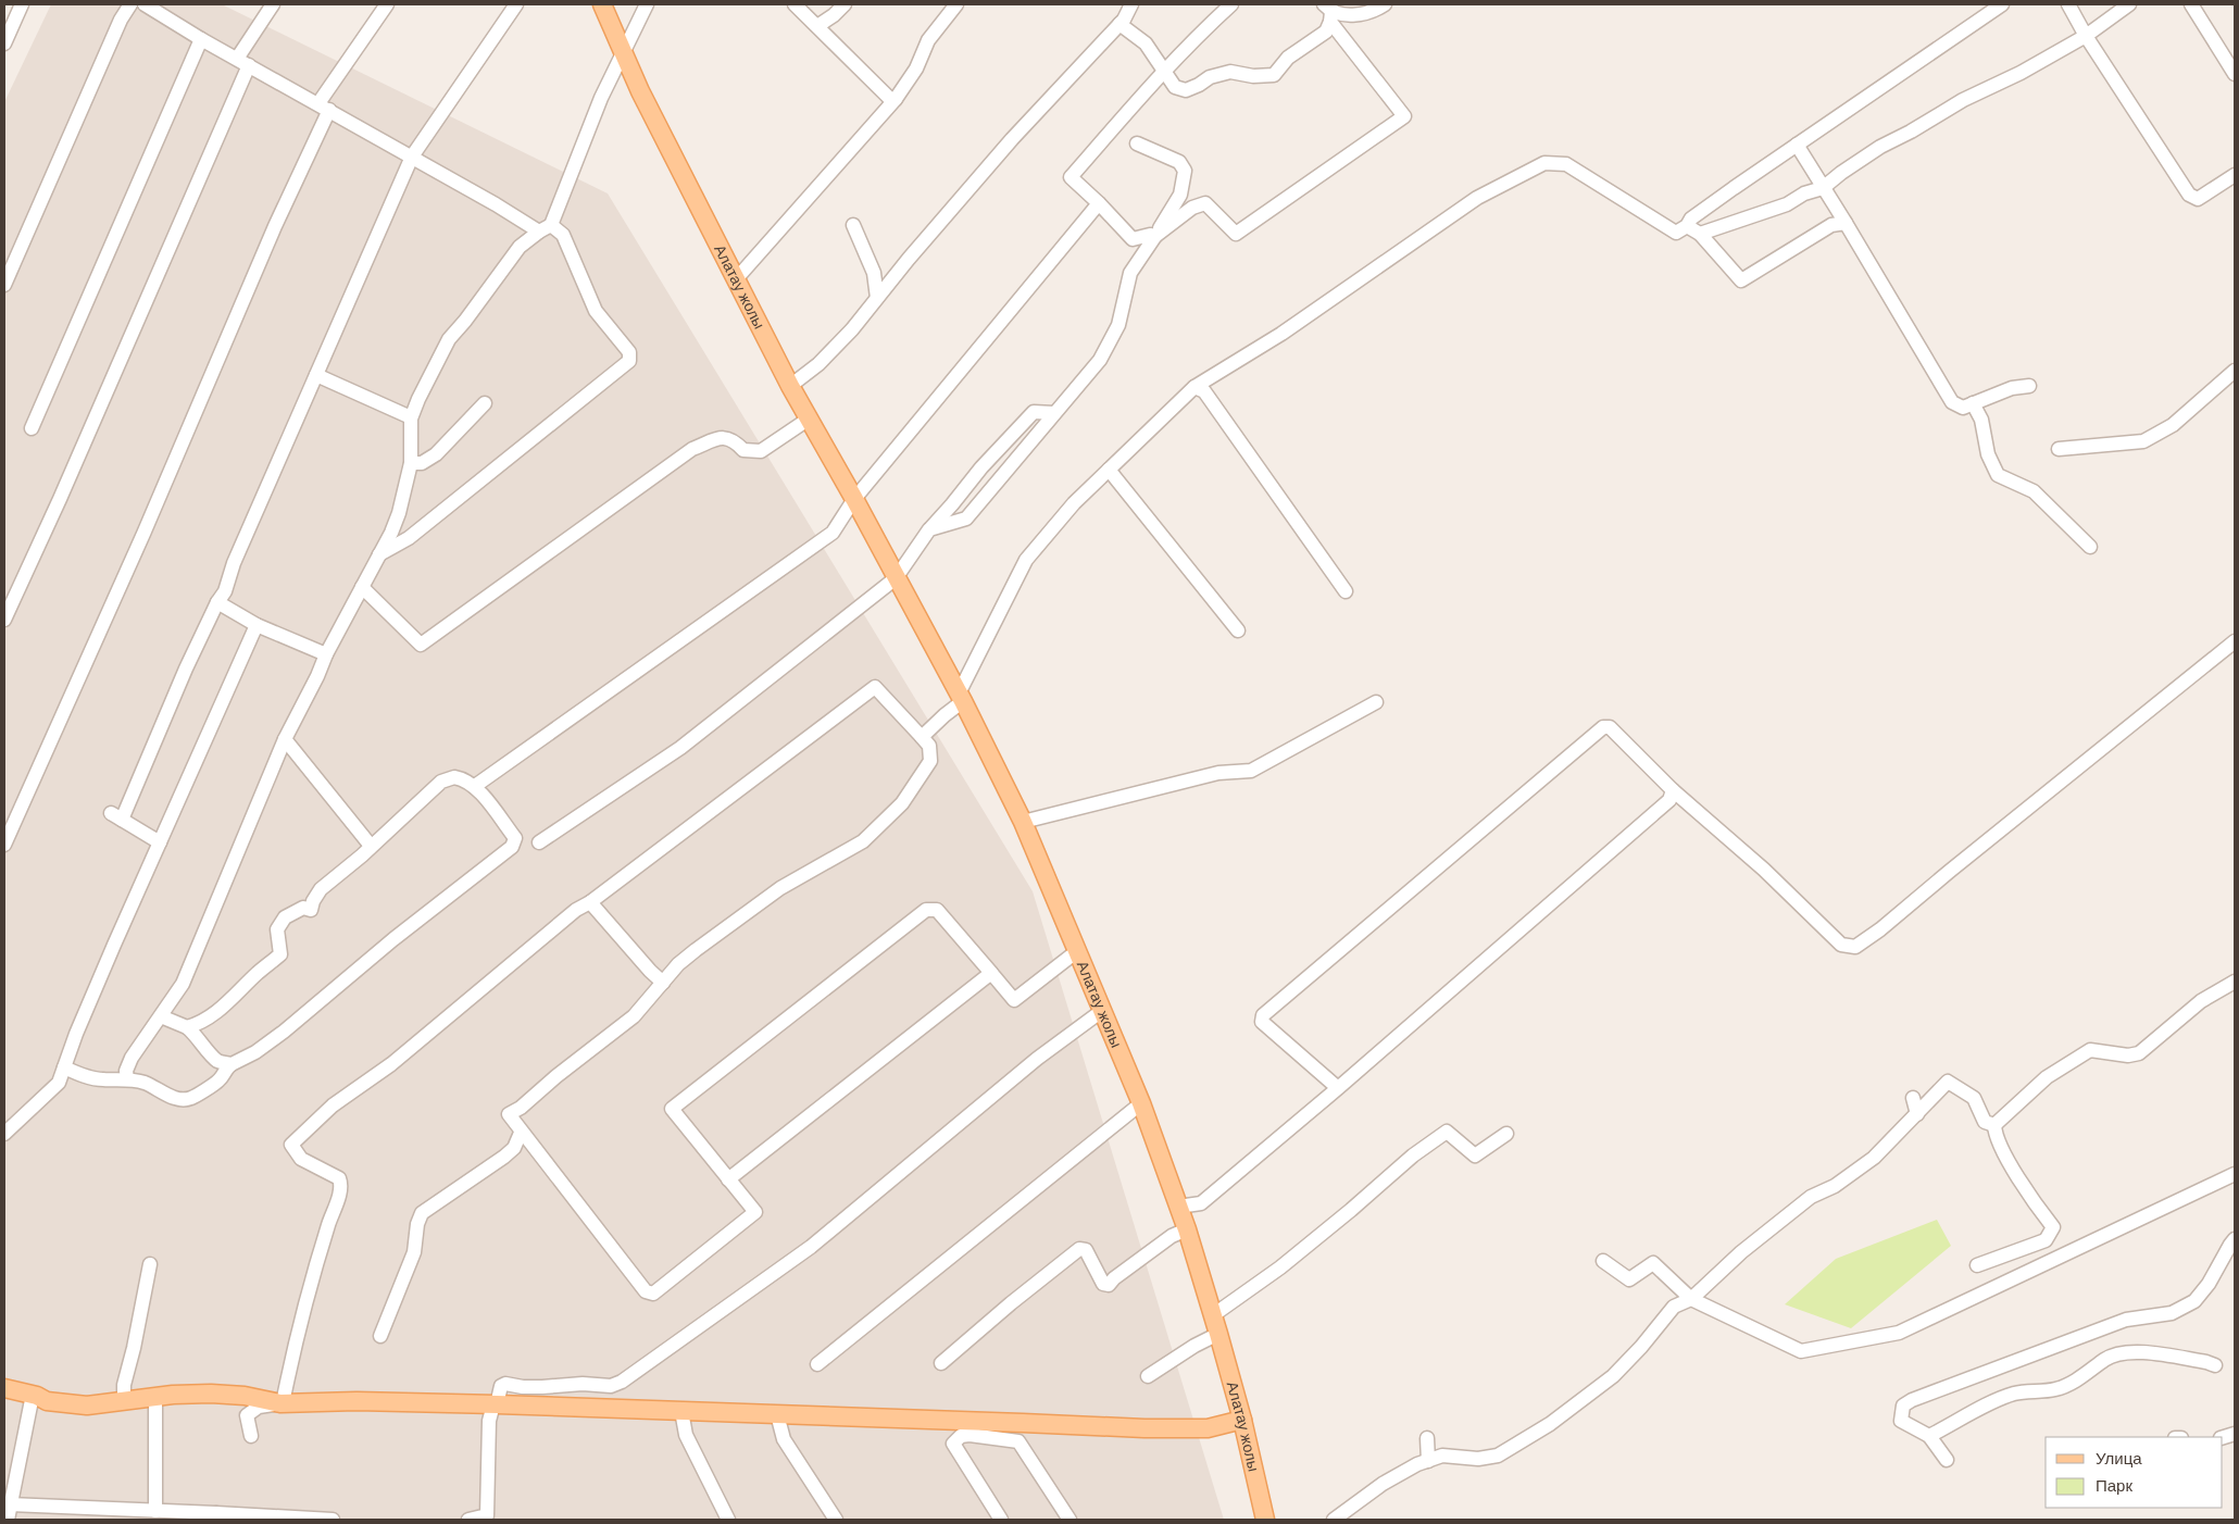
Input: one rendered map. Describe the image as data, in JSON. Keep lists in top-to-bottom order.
{
  "streets": {
    "main road": ["Алатау жолы"]
  },
  "legend": ["Улица", "Парк"]
}
